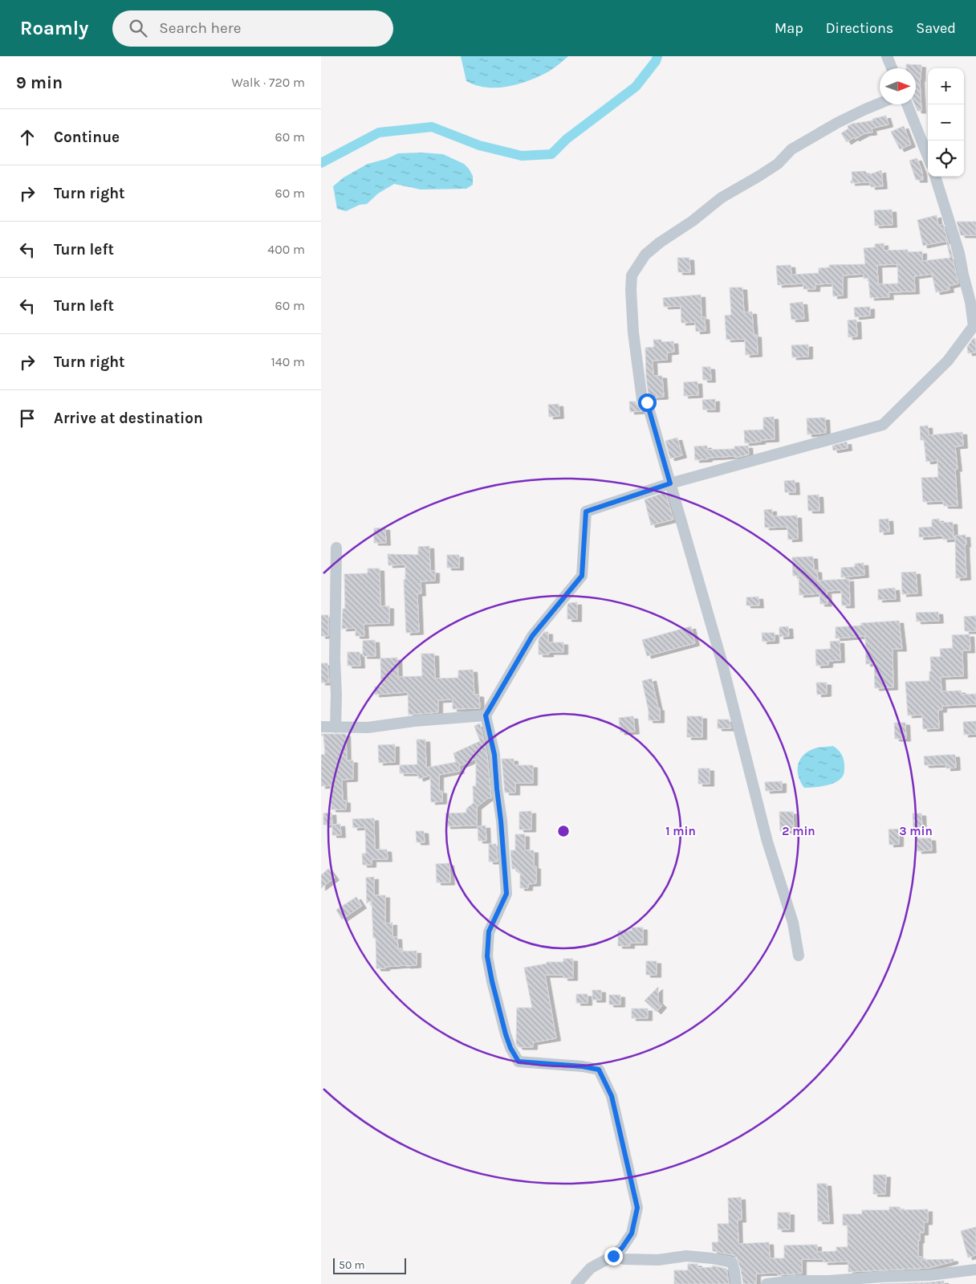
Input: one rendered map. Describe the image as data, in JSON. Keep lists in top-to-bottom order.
{
  "scale_bar": "50 m",
  "north": "right",
  "page": {
    "header": "Roamly",
    "search": "Search here",
    "nav": ["Map", "Directions", "Saved"],
    "heading": ["9 min", "Walk · 720 m"],
    "map_buttons": ["+", "−"],
    "list": [
      ["Continue", "60 m"],
      ["Turn right", "60 m"],
      ["Turn left", "400 m"],
      ["Turn left", "60 m"],
      ["Turn right", "140 m"],
      "Arrive at destination"
    ],
    "scale": "50 m"
  },
  "rings": ["1 min", "2 min", "3 min"]
}
